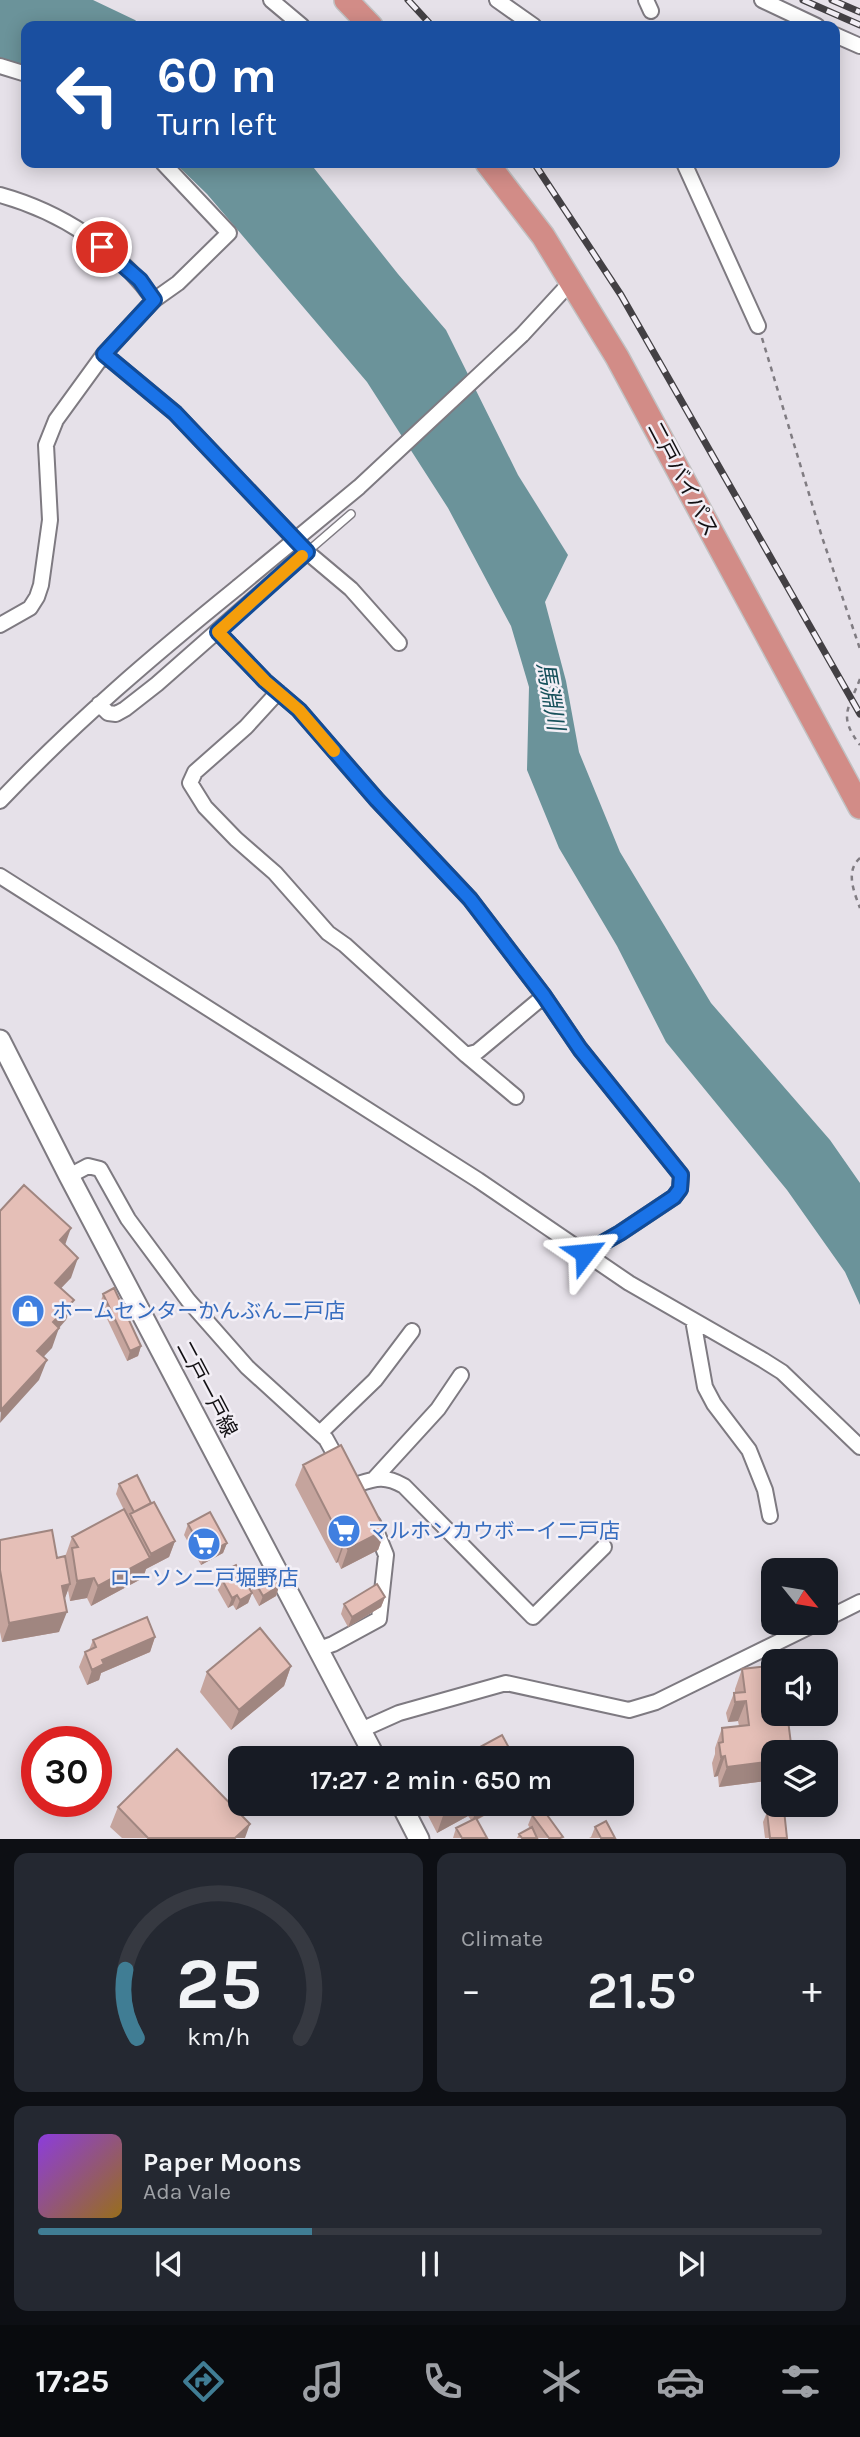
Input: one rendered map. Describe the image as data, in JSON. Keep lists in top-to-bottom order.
{
  "streets": {
    "highway": ["二戸バイパス"],
    "main road": ["二戸一戸線"]
  },
  "water": ["馬淵川"],
  "places": {
    "shop": ["ホームセンターかんぶん二戸店"],
    "supermarket": ["マルホンカウボーイ二戸店", "ローソン二戸堀野店"]
  },
  "north": "bottom right",
  "page": {
    "turn": ["60 m", "Turn left"],
    "limit": "30",
    "trip": "17:27 · 2 min · 650 m",
    "tile": "Climate",
    "heat": ["−", "21.5°", "+"],
    "song": ["Paper Moons", "Ada Vale"],
    "tabs": "17:25",
    "gauge": ["25", "km/h"]
  }
}
